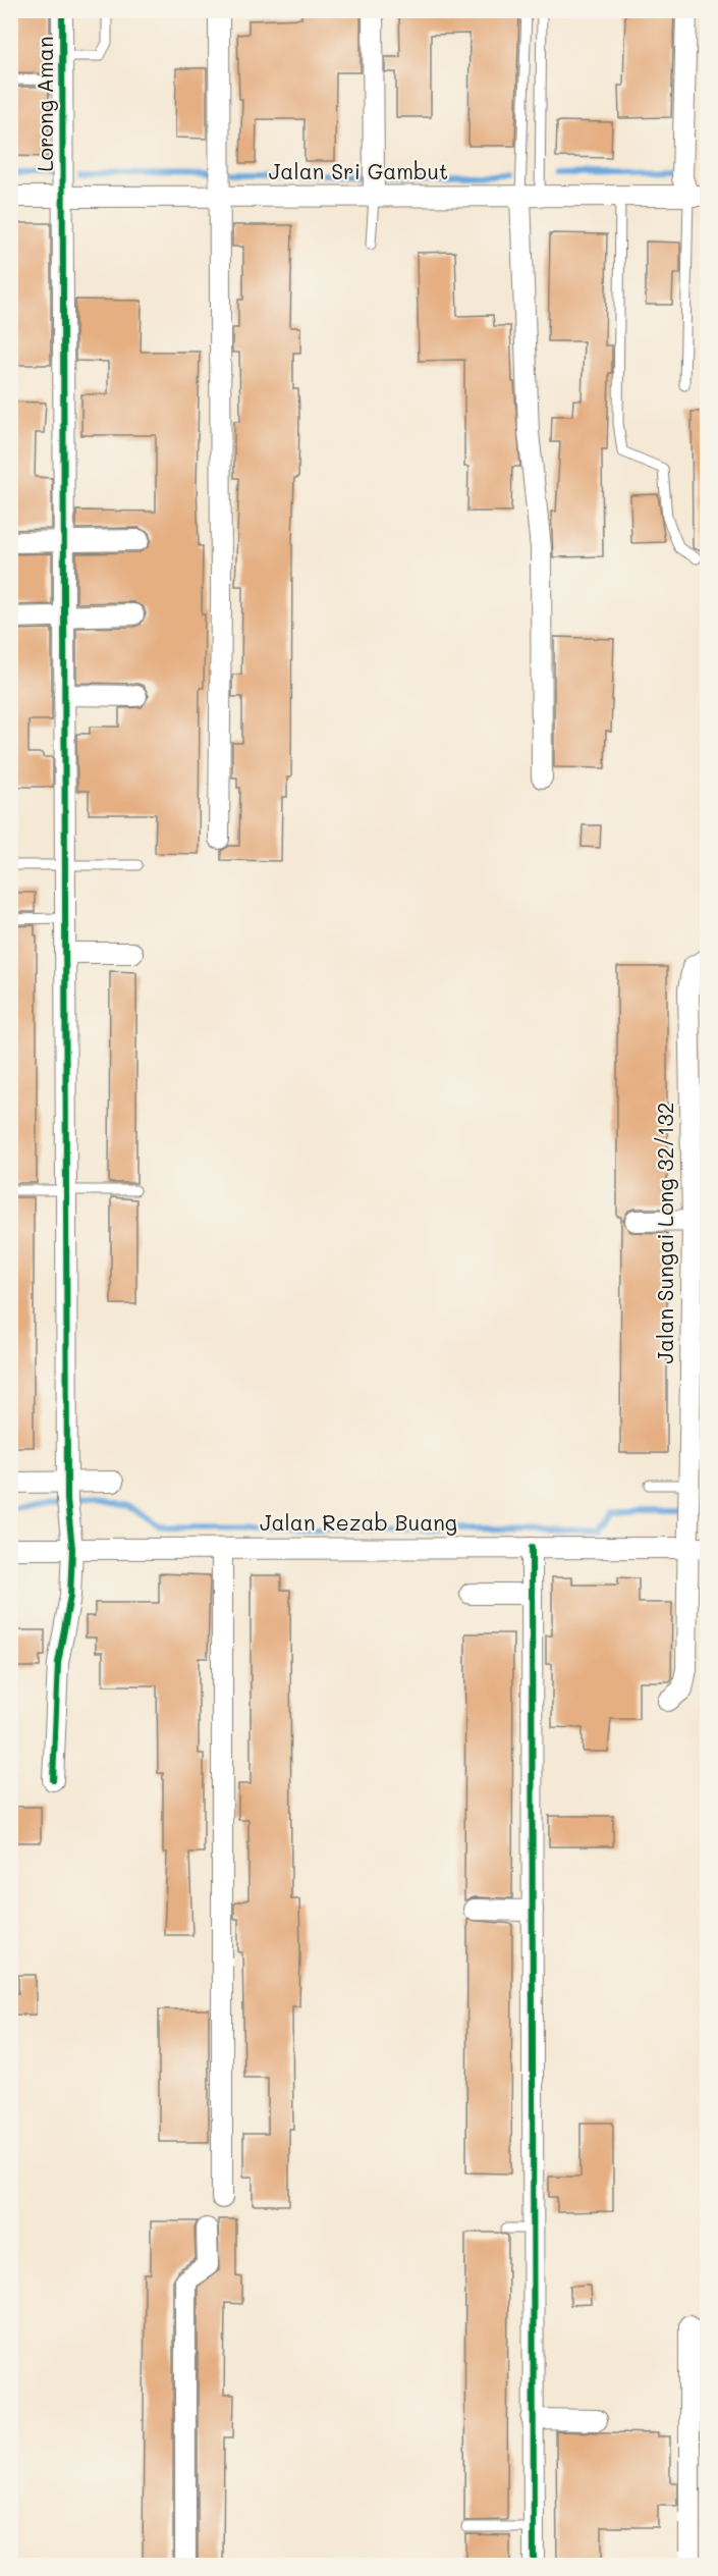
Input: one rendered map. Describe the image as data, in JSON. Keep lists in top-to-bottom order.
{
  "streets": {
    "street": [
      "Lorong Aman",
      "Jalan Sri Gambut",
      "Jalan Sungai Long 32/132",
      "Jalan Rezab Buang"
    ]
  },
  "crossings": [
    ["Lorong Aman", "Jalan Sri Gambut"],
    ["Lorong Aman", "Jalan Rezab Buang"],
    ["Jalan Sungai Long 32/132", "Jalan Rezab Buang"]
  ]
}
